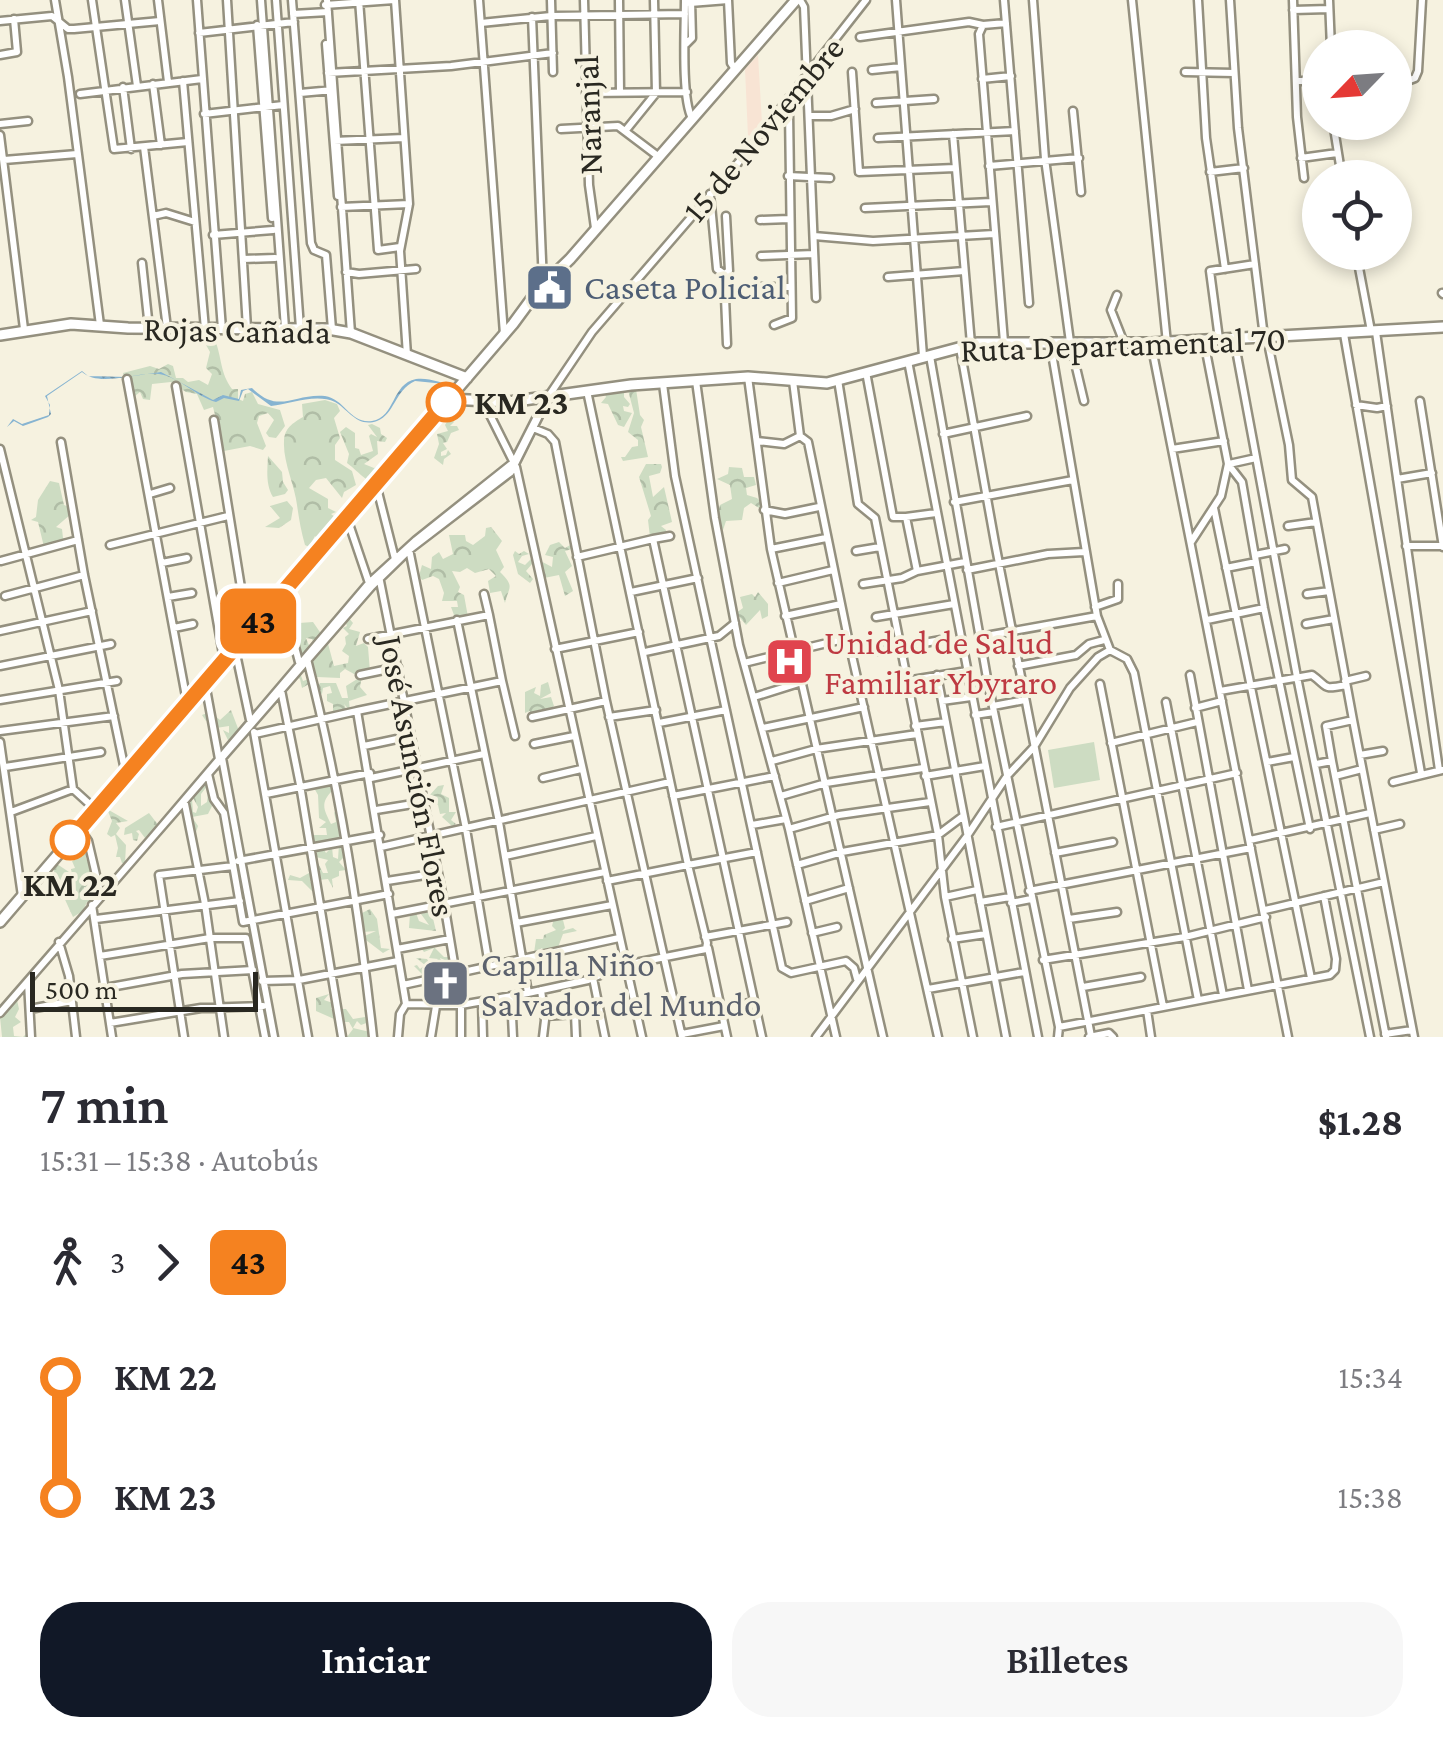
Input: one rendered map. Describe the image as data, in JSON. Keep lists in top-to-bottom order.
{
  "streets": {
    "main road": ["Rojas Cañada", "Ruta Departamental 70"],
    "street": ["Naranjal", "15 de Noviembre", "José Asunción Flores"]
  },
  "crossings": [
    ["15 de Noviembre", "Ruta Departamental 70"]
  ],
  "places": {
    "public building": ["Caseta Policial"],
    "other": ["KM 23", "KM 22"],
    "hospital": ["Unidad de Salud Familiar Ybyraro"],
    "church": ["Capilla Niño Salvador del Mundo"]
  },
  "lines": ["bus line 43"],
  "scale_bar": "500 m",
  "north": "bottom left",
  "page": {
    "on_map": "43",
    "scale": "500 m",
    "heading": ["7 min", "15:31 – 15:38 · Autobús", "$1.28"],
    "legs": ["3", "43"],
    "list": [
      {
        "name": "KM 22",
        "value": "15:34"
      },
      {
        "name": "KM 23",
        "value": "15:38"
      }
    ],
    "buttons": ["Iniciar", "Billetes"]
  }
}
